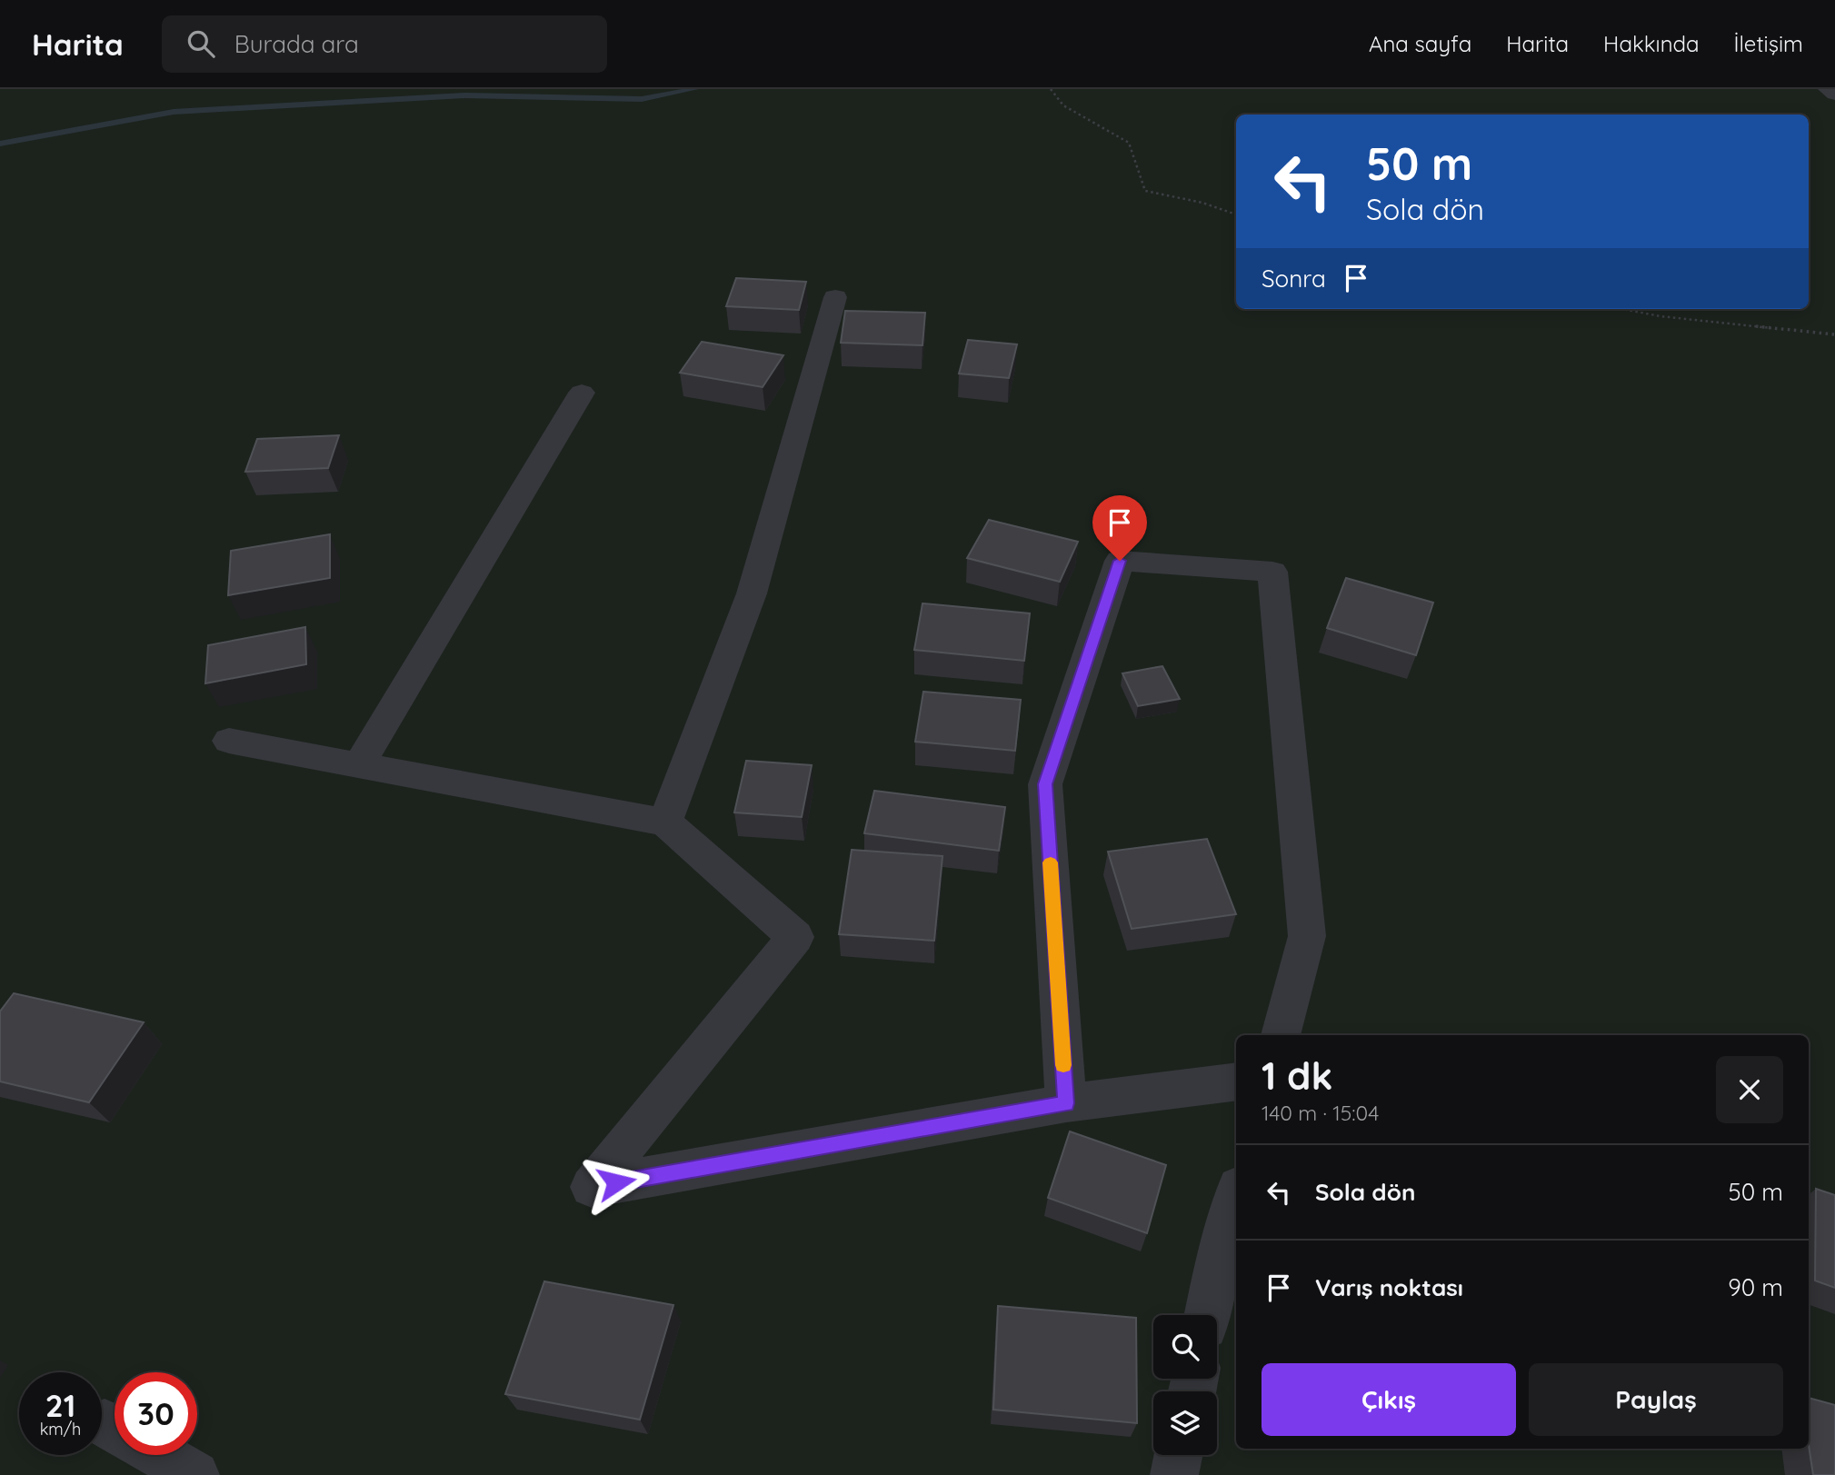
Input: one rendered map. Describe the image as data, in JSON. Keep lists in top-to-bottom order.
{
  "page": {
    "header": "Harita",
    "search": "Burada ara",
    "nav": [
      "Ana sayfa",
      "Harita",
      "Hakkında",
      "İletişim"
    ],
    "turn": ["50 m", "Sola dön"],
    "then": "Sonra",
    "heading": ["1 dk", "140 m · 15:04"],
    "list": [
      {
        "name": "Sola dön",
        "value": "50 m"
      },
      {
        "name": "Varış noktası",
        "value": "90 m"
      }
    ],
    "buttons": ["Çıkış", "Paylaş"],
    "speed": "21 km/h",
    "limit": "30"
  }
}
